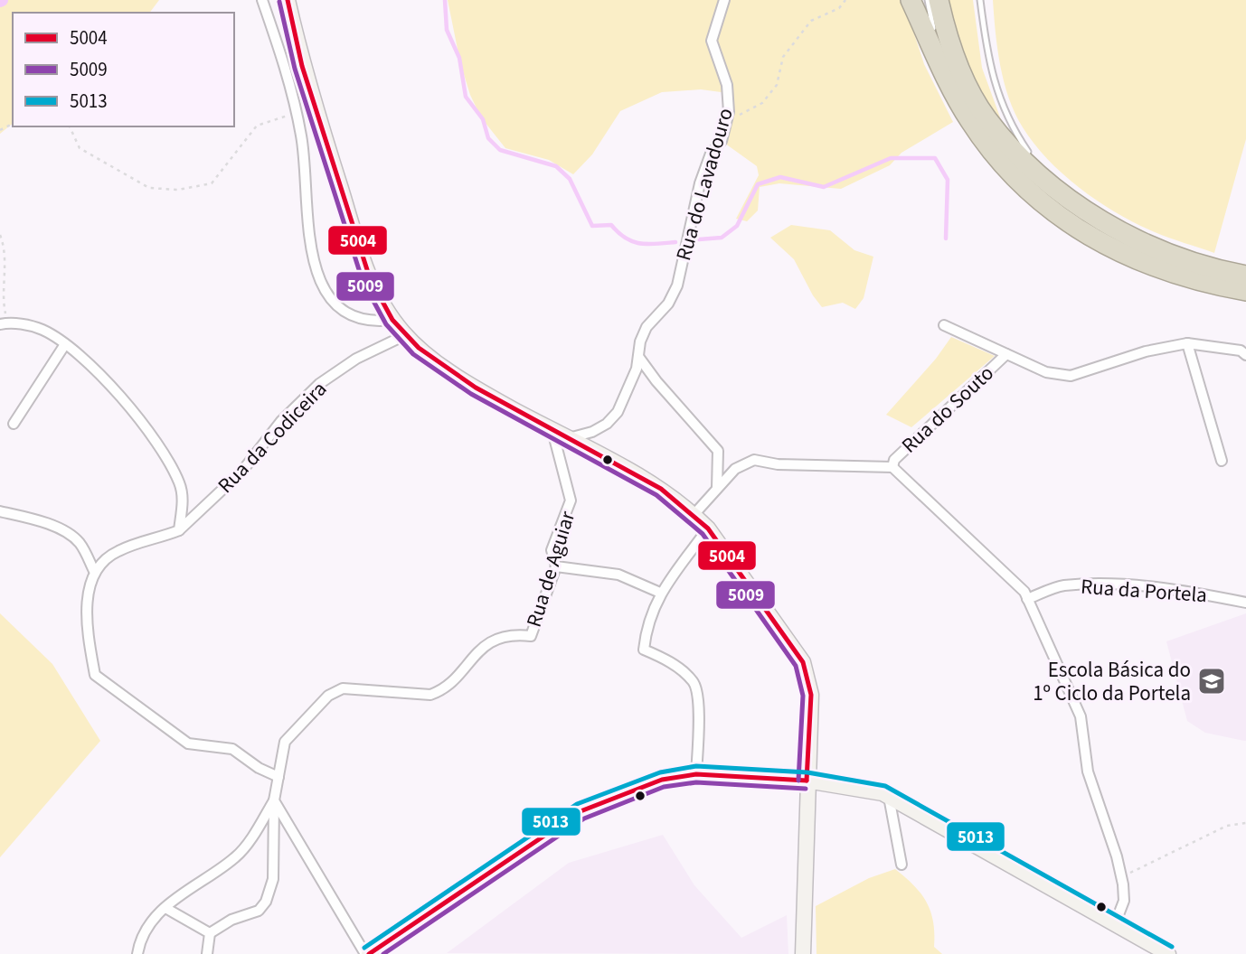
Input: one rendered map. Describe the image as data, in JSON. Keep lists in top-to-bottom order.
{
  "streets": {
    "street": [
      "Rua do Lavadouro",
      "Rua do Souto",
      "Rua da Codiceira",
      "Rua de Aguiar",
      "Rua da Portela"
    ]
  },
  "places": {
    "school or university": ["Escola Básica do 1º Ciclo da Portela"]
  },
  "lines": ["transit line 5004", "transit line 5009", "transit line 5013"],
  "legend": ["5004", "5009", "5013"]
}
